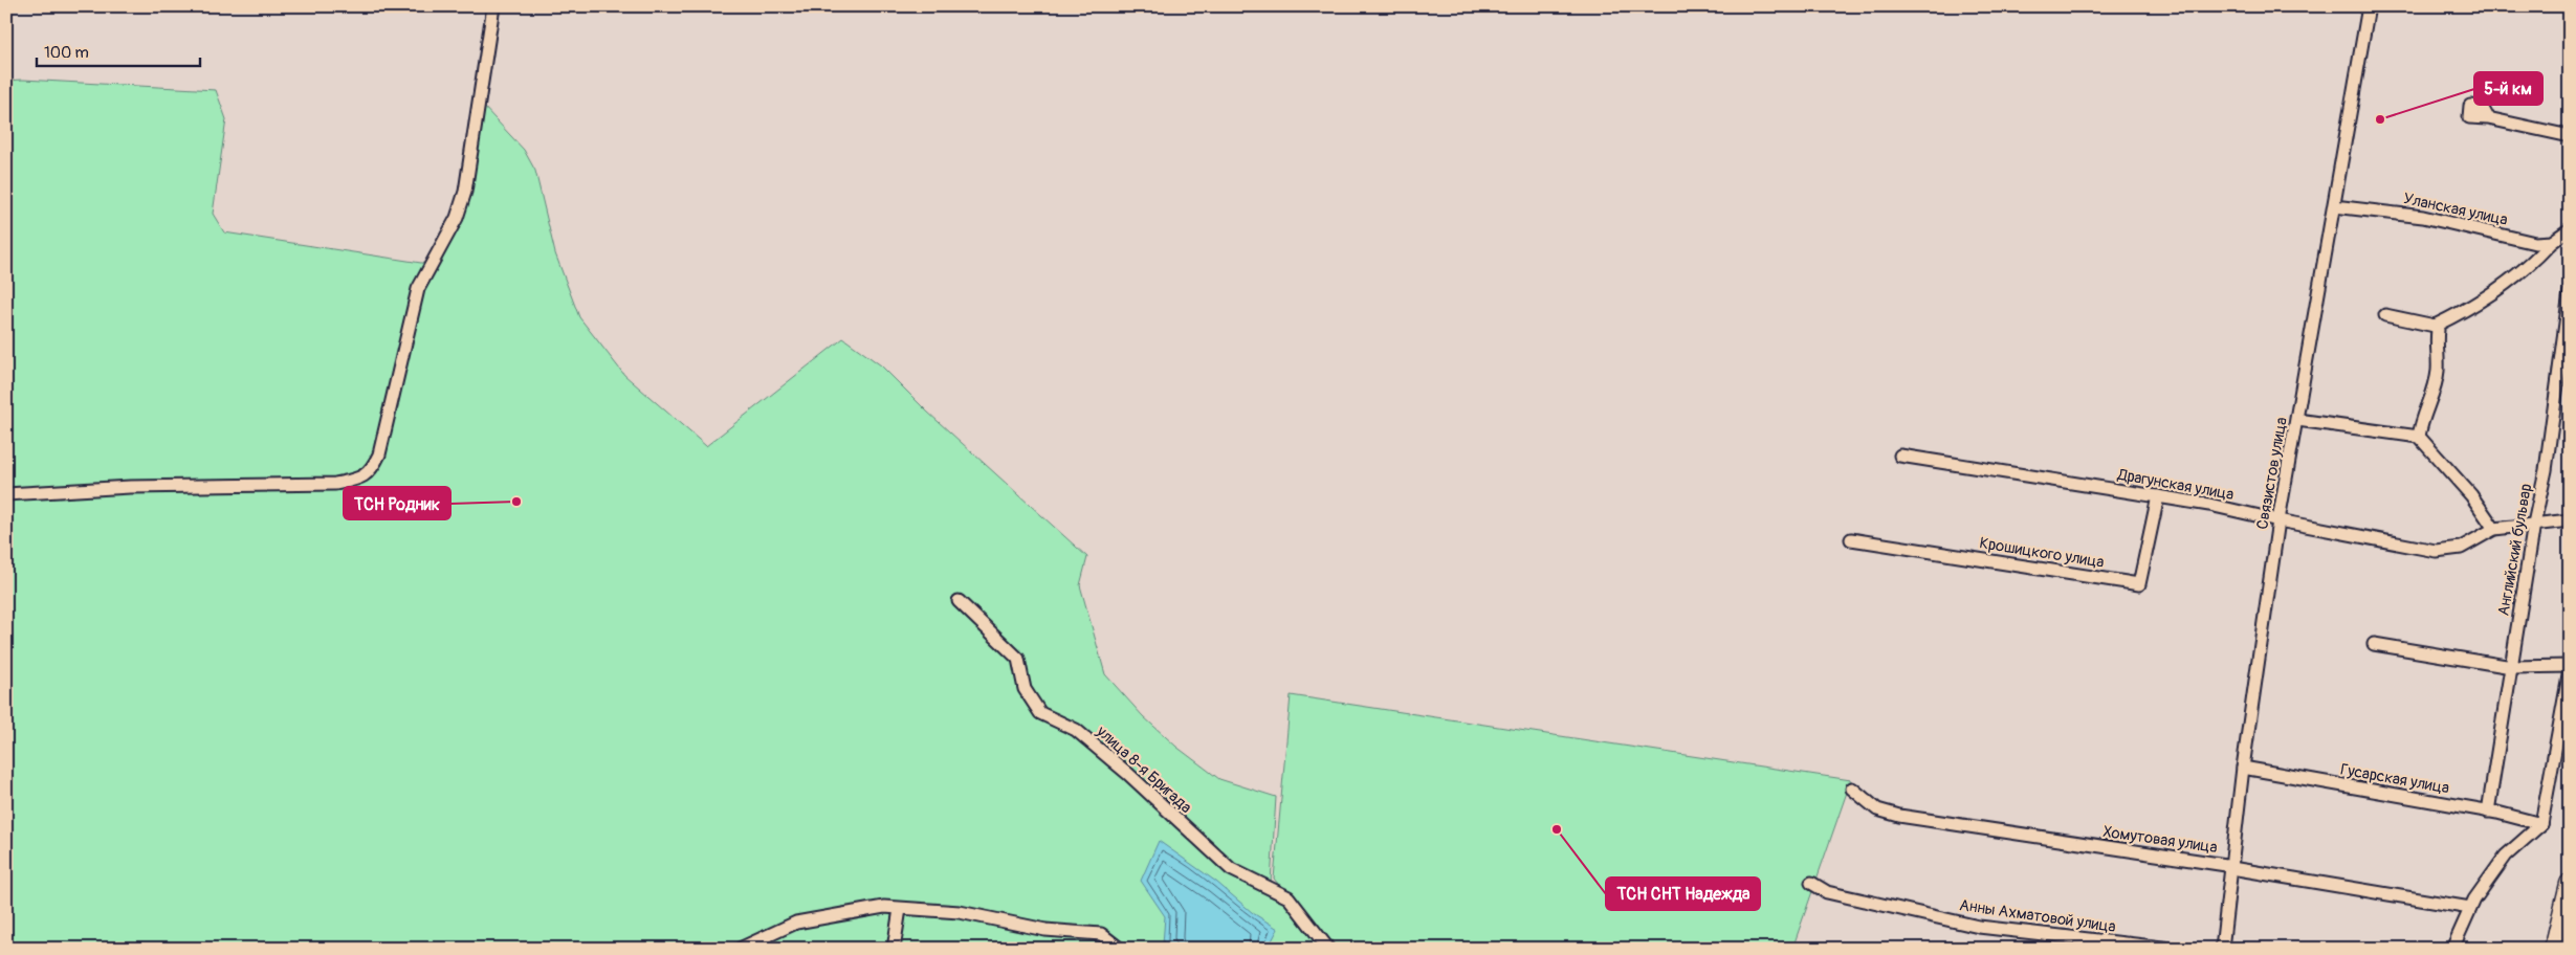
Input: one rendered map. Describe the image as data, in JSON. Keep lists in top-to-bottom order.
{
  "streets": {
    "street": [
      "Уланская улица",
      "Связистов улица",
      "Драгунская улица",
      "Английский бульвар",
      "Крошицкого улица",
      "улица 8-я Бригада",
      "Гусарская улица",
      "Хомутовая улица",
      "Анны Ахматовой улица"
    ]
  },
  "crossings": [
    ["Уланская улица", "Связистов улица"],
    ["Связистов улица", "Драгунская улица"],
    ["Связистов улица", "Гусарская улица"],
    ["Связистов улица", "Хомутовая улица"],
    ["Драгунская улица", "Английский бульвар"],
    ["Драгунская улица", "Крошицкого улица"],
    ["Английский бульвар", "Гусарская улица"]
  ],
  "places": ["5-й км", "ТСН Родник", "ТСН СНТ Надежда"],
  "scale_bar": "100 m"
}
